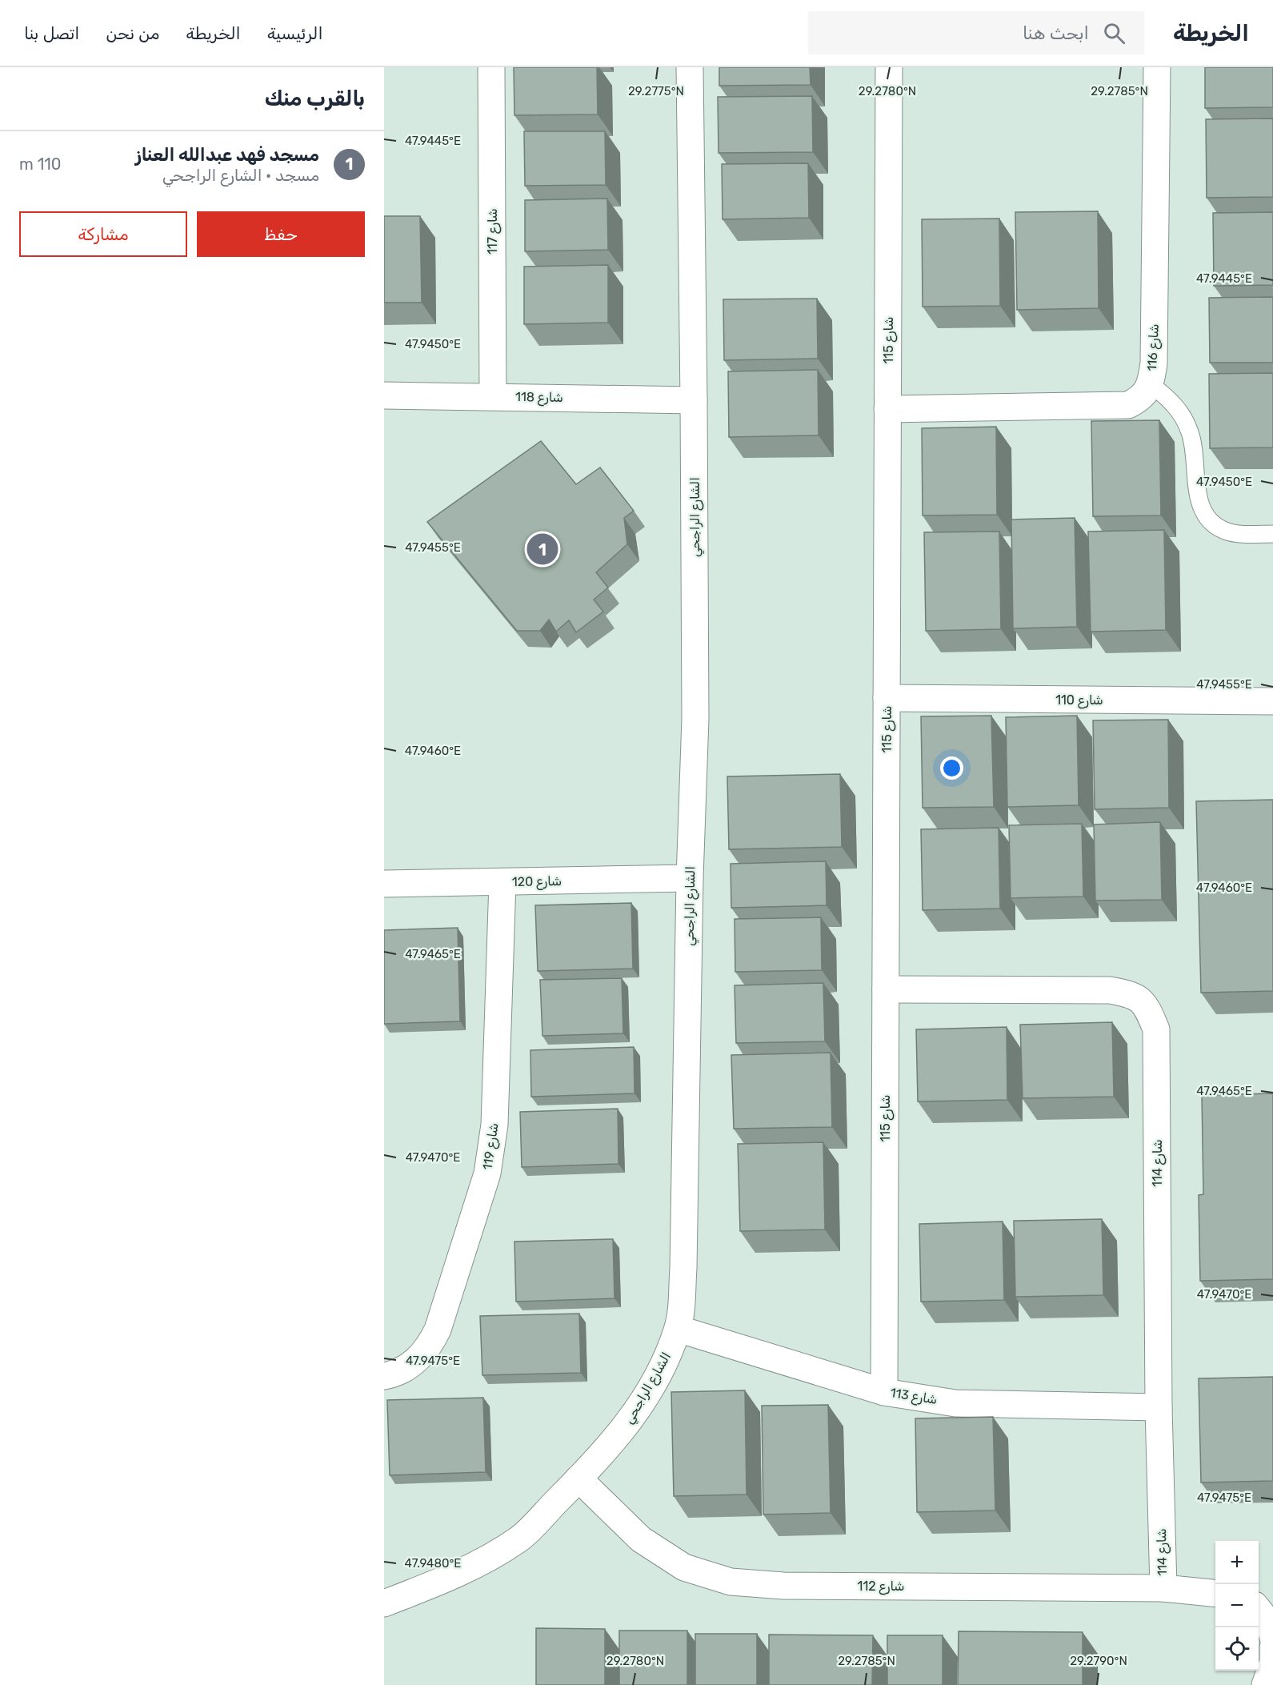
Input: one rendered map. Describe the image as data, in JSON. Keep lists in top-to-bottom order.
{
  "streets": {
    "street": [
      "شارع 117",
      "شارع 115",
      "شارع 116",
      "شارع 118",
      "الشارع الراجحي",
      "شارع 110",
      "شارع 120",
      "شارع 119",
      "114 شارع",
      "شارع 113",
      "شارع 112"
    ]
  },
  "crossings": [
    ["شارع 117", "شارع 118"],
    ["شارع 115", "شارع 116"],
    ["شارع 115", "شارع 110"],
    ["شارع 115", "114 شارع"],
    ["شارع 115", "شارع 113"],
    ["شارع 118", "الشارع الراجحي"],
    ["الشارع الراجحي", "شارع 120"],
    ["الشارع الراجحي", "شارع 113"],
    ["الشارع الراجحي", "شارع 112"],
    ["شارع 120", "شارع 119"],
    ["114 شارع", "شارع 113"],
    ["114 شارع", "شارع 112"]
  ],
  "page": {
    "header": "الخريطة",
    "search": "ابحث هنا",
    "nav": [
      "الرئيسية",
      "الخريطة",
      "من نحن",
      "اتصل بنا"
    ],
    "heading": "بالقرب منك",
    "list": [
      {
        "mark": "1",
        "name": "مسجد فهد عبدالله العناز",
        "note": "مسجد · الشارع الراجحي",
        "value": "110 m"
      }
    ],
    "buttons": ["حفظ", "مشاركة"],
    "pins": "1",
    "map_buttons": ["+", "−"]
  },
  "coordinates": [
    "29.2775°N",
    "29.2780°N",
    "29.2785°N",
    "47.9445°E",
    "47.9450°E",
    "47.9455°E",
    "47.9460°E",
    "47.9465°E",
    "47.9470°E",
    "47.9475°E",
    "47.9480°E",
    "29.2790°N"
  ]
}
